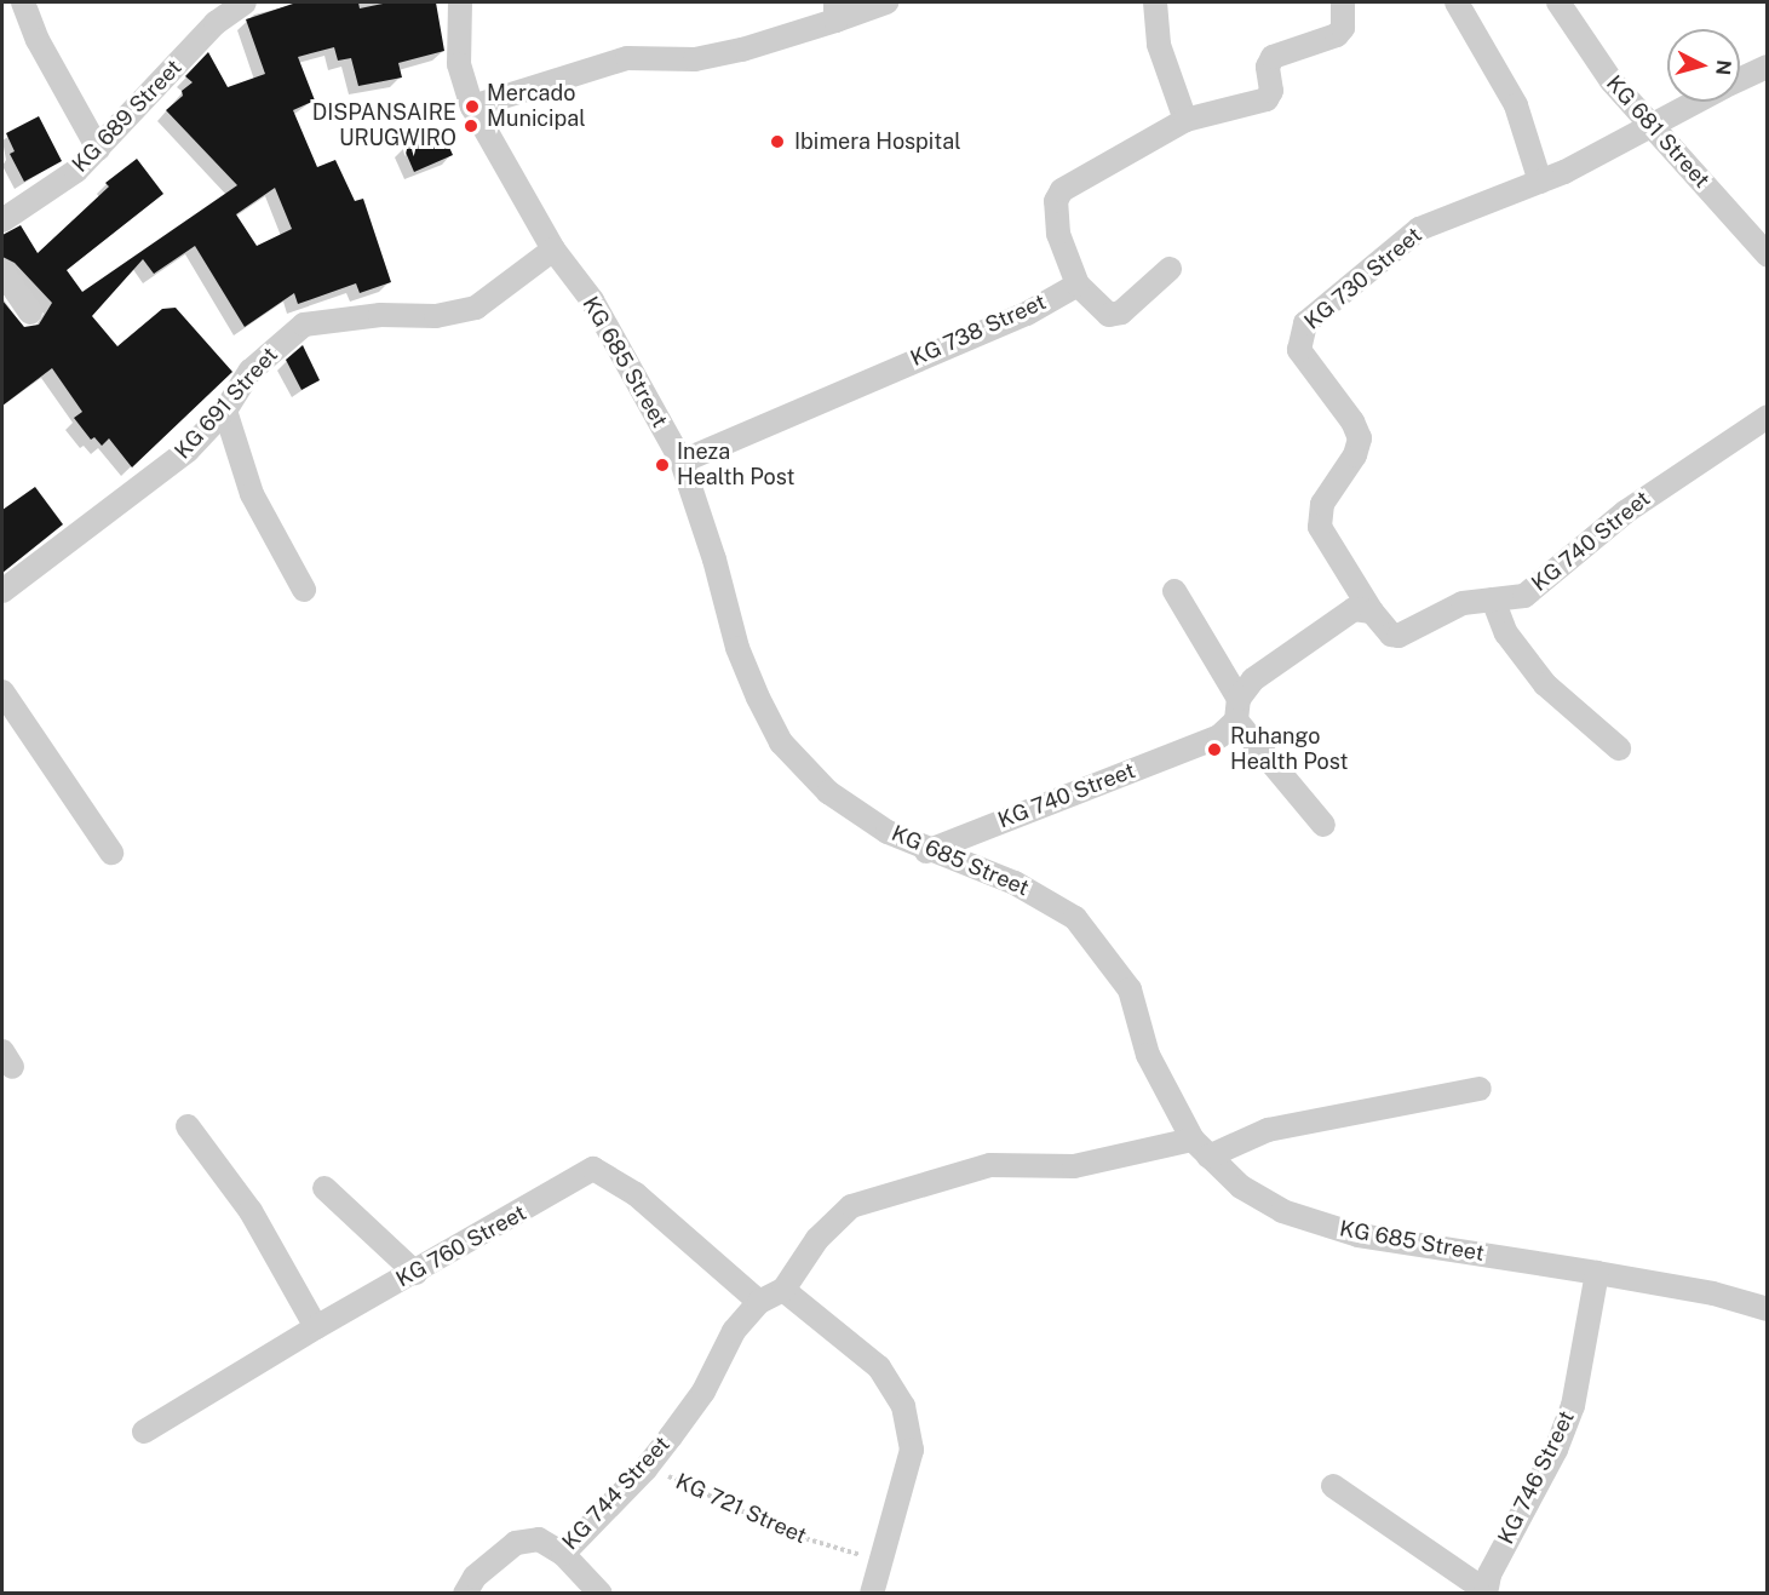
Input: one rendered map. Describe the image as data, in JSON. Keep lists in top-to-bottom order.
{
  "streets": {
    "street": [
      "KG 689 Street",
      "KG 681 Street",
      "KG 730 Street",
      "KG 738 Street",
      "KG 685 Street",
      "KG 691 Street",
      "KG 740 Street",
      "KG 760 Street",
      "KG 746 Street",
      "KG 744 Street"
    ],
    "path": ["KG 721 Street"]
  },
  "crossings": [
    ["KG 681 Street", "KG 730 Street"],
    ["KG 730 Street", "KG 740 Street"],
    ["KG 738 Street", "KG 685 Street"],
    ["KG 685 Street", "KG 691 Street"],
    ["KG 685 Street", "KG 740 Street"],
    ["KG 685 Street", "KG 746 Street"],
    ["KG 685 Street", "KG 744 Street"],
    ["KG 760 Street", "KG 744 Street"],
    ["KG 744 Street", "KG 721 Street"]
  ],
  "places": [
    "Mercado Municipal",
    "DISPANSAIRE URUGWIRO",
    "Ibimera Hospital",
    "Ineza Health Post",
    "Ruhango Health Post"
  ],
  "north": "right"
}
